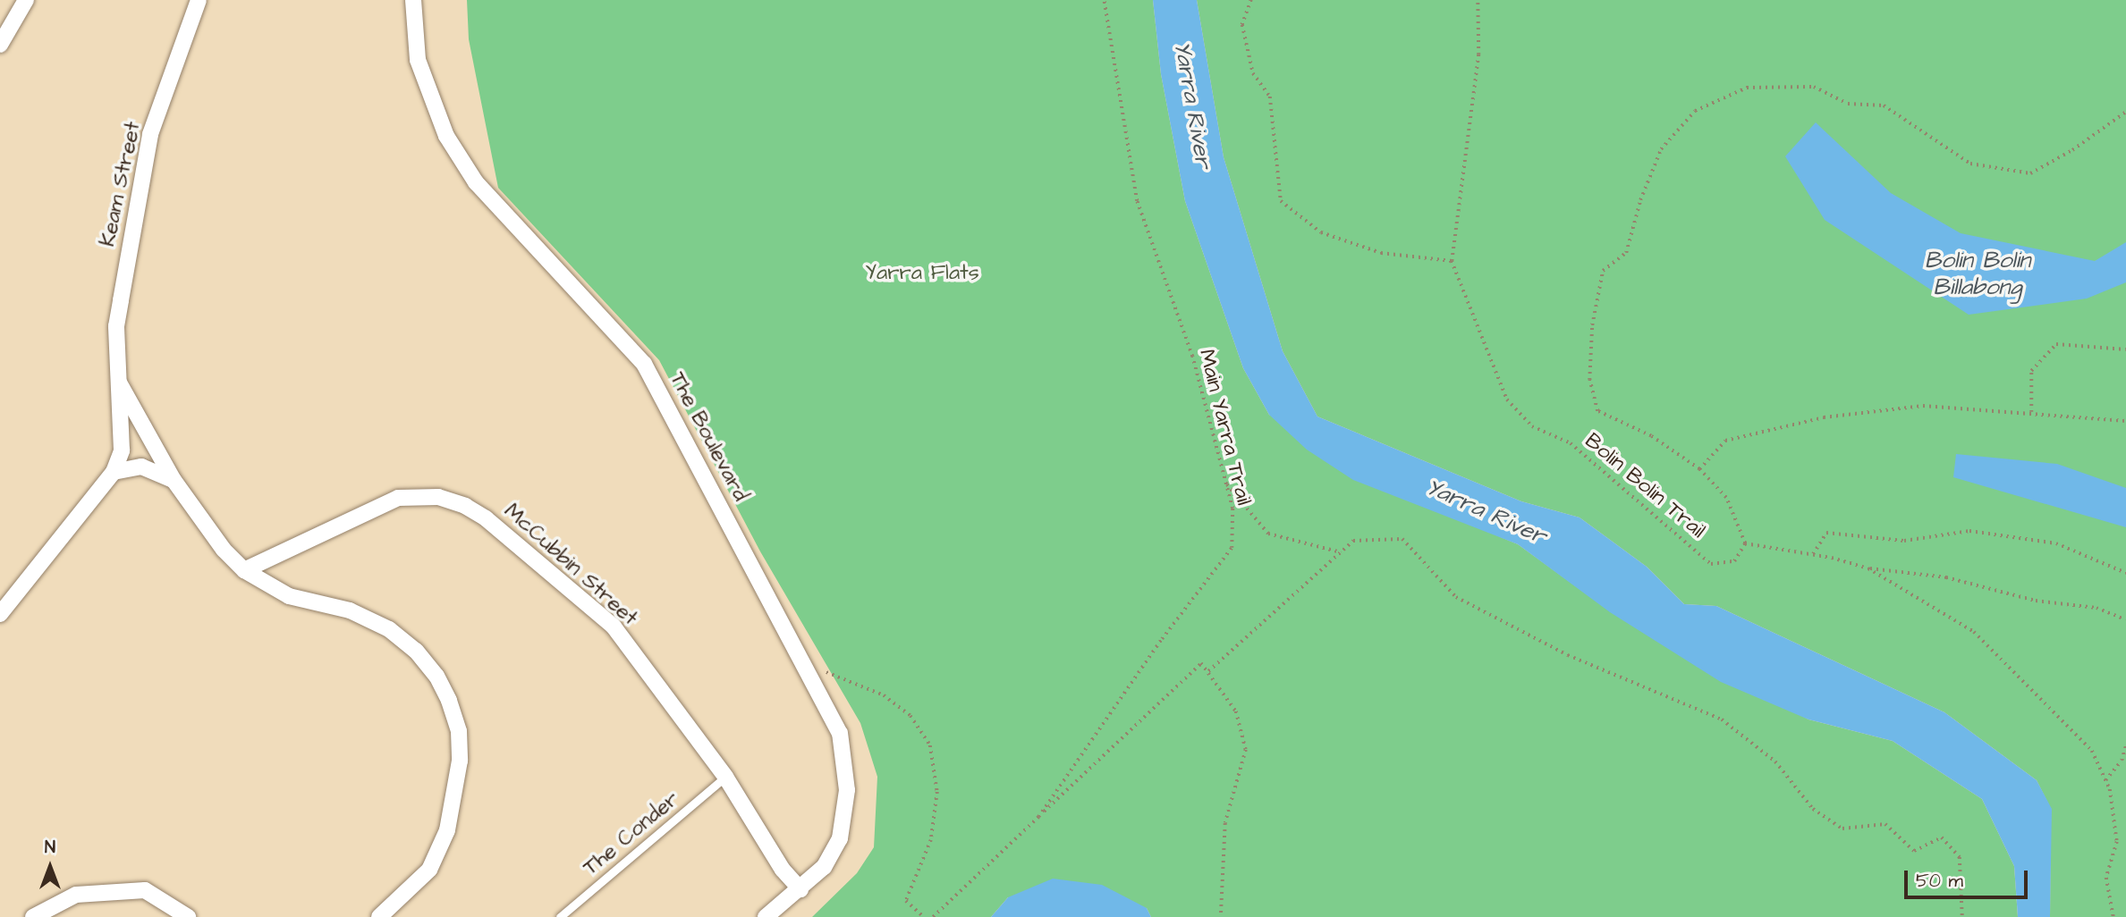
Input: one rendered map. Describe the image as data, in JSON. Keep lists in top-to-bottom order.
{
  "streets": {
    "street": ["Keam Street", "The Boulevard", "McCubbin Street"],
    "lane": ["The Conder"],
    "path": ["Main Yarra Trail", "Bolin Bolin Trail"]
  },
  "crossings": [
    ["Keam Street", "McCubbin Street"],
    ["The Boulevard", "McCubbin Street"],
    ["McCubbin Street", "The Conder"]
  ],
  "water": ["Yarra River", "Bolin Bolin Billabong"],
  "parks": ["Yarra Flats"],
  "scale_bar": "50 m",
  "north": "top"
}
